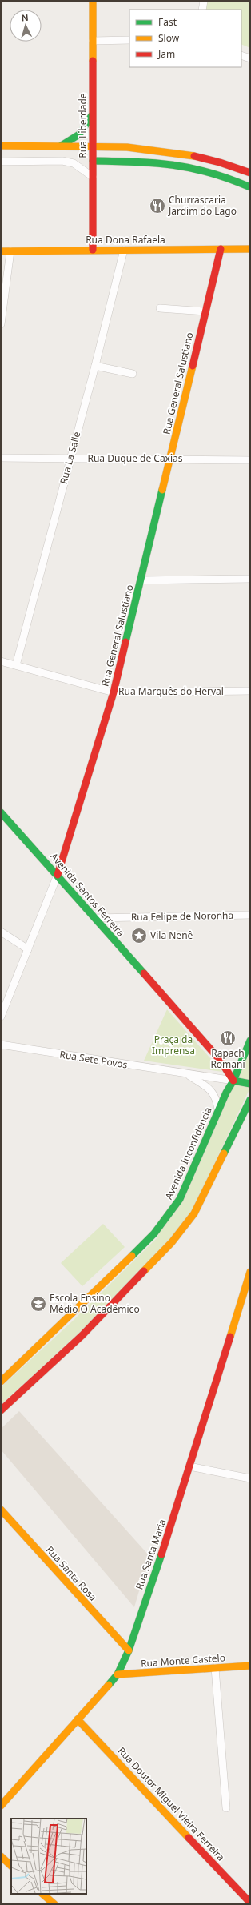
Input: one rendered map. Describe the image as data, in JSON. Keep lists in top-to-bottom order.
{
  "streets": {
    "main road": [
      "Rua Liberdade",
      "Rua Dona Rafaela",
      "Rua General Salustiano",
      "Avenida Santos Ferreira",
      "Avenida Inconfidência",
      "Rua Santa Maria",
      "Rua Santa Rosa",
      "Rua Monte Castelo",
      "Rua Doutor Miguel Vieira Ferreira"
    ],
    "street": [
      "Rua La Salle",
      "Rua Duque de Caxias",
      "Rua Marquês do Herval",
      "Rua Felipe de Noronha",
      "Rua Sete Povos"
    ]
  },
  "crossings": [
    ["Rua Liberdade", "Rua Dona Rafaela"],
    ["Rua Dona Rafaela", "Rua General Salustiano"],
    ["Rua Dona Rafaela", "Rua La Salle"],
    ["Rua General Salustiano", "Rua Duque de Caxias"],
    ["Rua General Salustiano", "Rua Marquês do Herval"],
    ["Rua General Salustiano", "Avenida Santos Ferreira"],
    ["Rua La Salle", "Rua Duque de Caxias"],
    ["Rua La Salle", "Rua Marquês do Herval"],
    ["Avenida Santos Ferreira", "Rua Felipe de Noronha"],
    ["Avenida Santos Ferreira", "Rua Sete Povos"],
    ["Avenida Santos Ferreira", "Avenida Inconfidência"],
    ["Rua Sete Povos", "Avenida Inconfidência"],
    ["Rua Santa Maria", "Rua Santa Rosa"],
    ["Rua Santa Maria", "Rua Monte Castelo"],
    ["Rua Santa Maria", "Rua Doutor Miguel Vieira Ferreira"]
  ],
  "parks": ["Praça da Imprensa"],
  "places": {
    "restaurant": ["Churrascaria Jardim do Lago", "Rapach Romani"],
    "place": ["Vila Nenê"],
    "school or university": ["Escola Ensino Médio O Acadêmico"]
  },
  "legend": ["Fast", "Slow", "Jam"],
  "north": "top"
}
